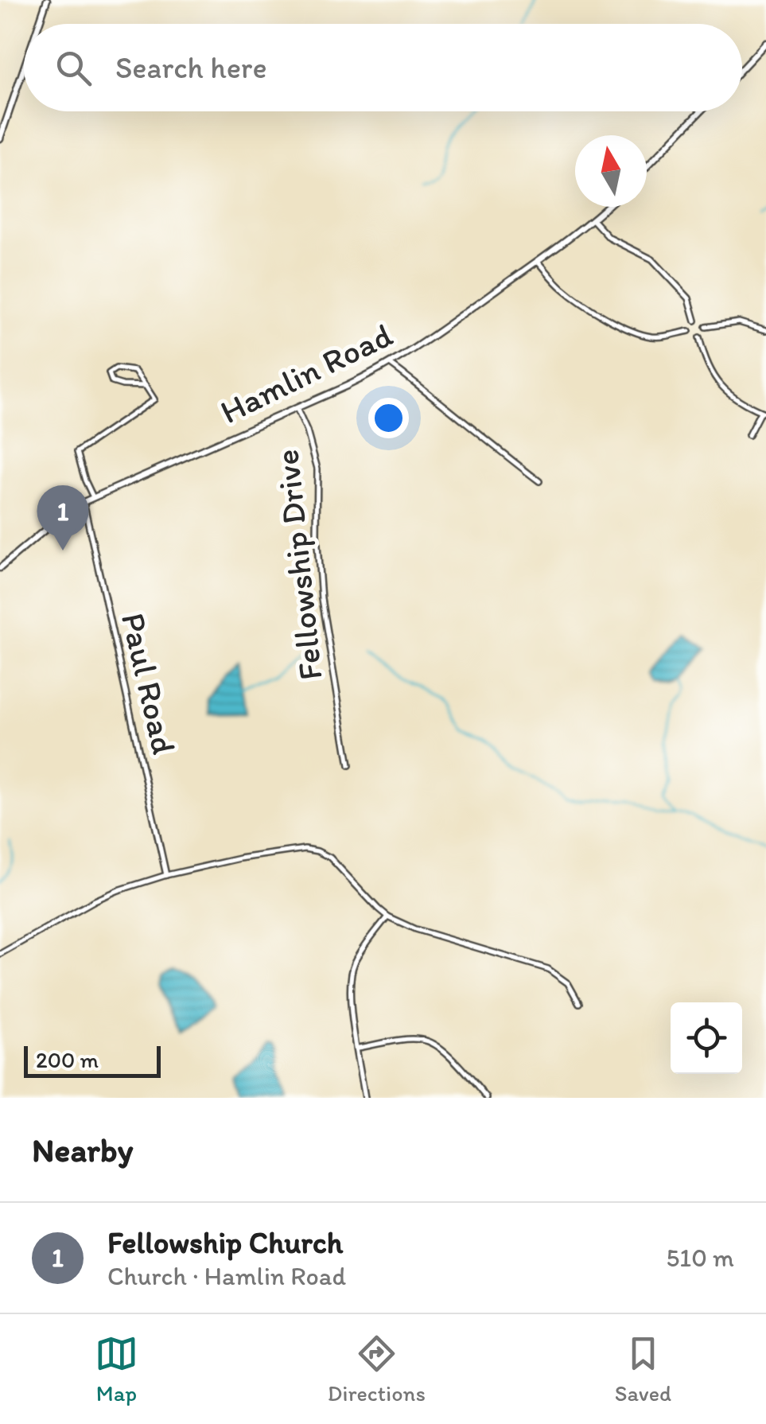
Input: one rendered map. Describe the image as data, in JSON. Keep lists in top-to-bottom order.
{
  "streets": {
    "street": ["Hamlin Road", "Fellowship Drive", "Paul Road"]
  },
  "crossings": [
    ["Hamlin Road", "Fellowship Drive"],
    ["Hamlin Road", "Paul Road"]
  ],
  "scale_bar": "200 m",
  "north": "top",
  "page": {
    "search": "Search here",
    "pins": "1",
    "scale": "200 m",
    "heading": "Nearby",
    "list": [
      {
        "mark": "1",
        "name": "Fellowship Church",
        "note": "Church · Hamlin Road",
        "value": "510 m"
      }
    ],
    "nav": ["Map", "Directions", "Saved"]
  }
}
